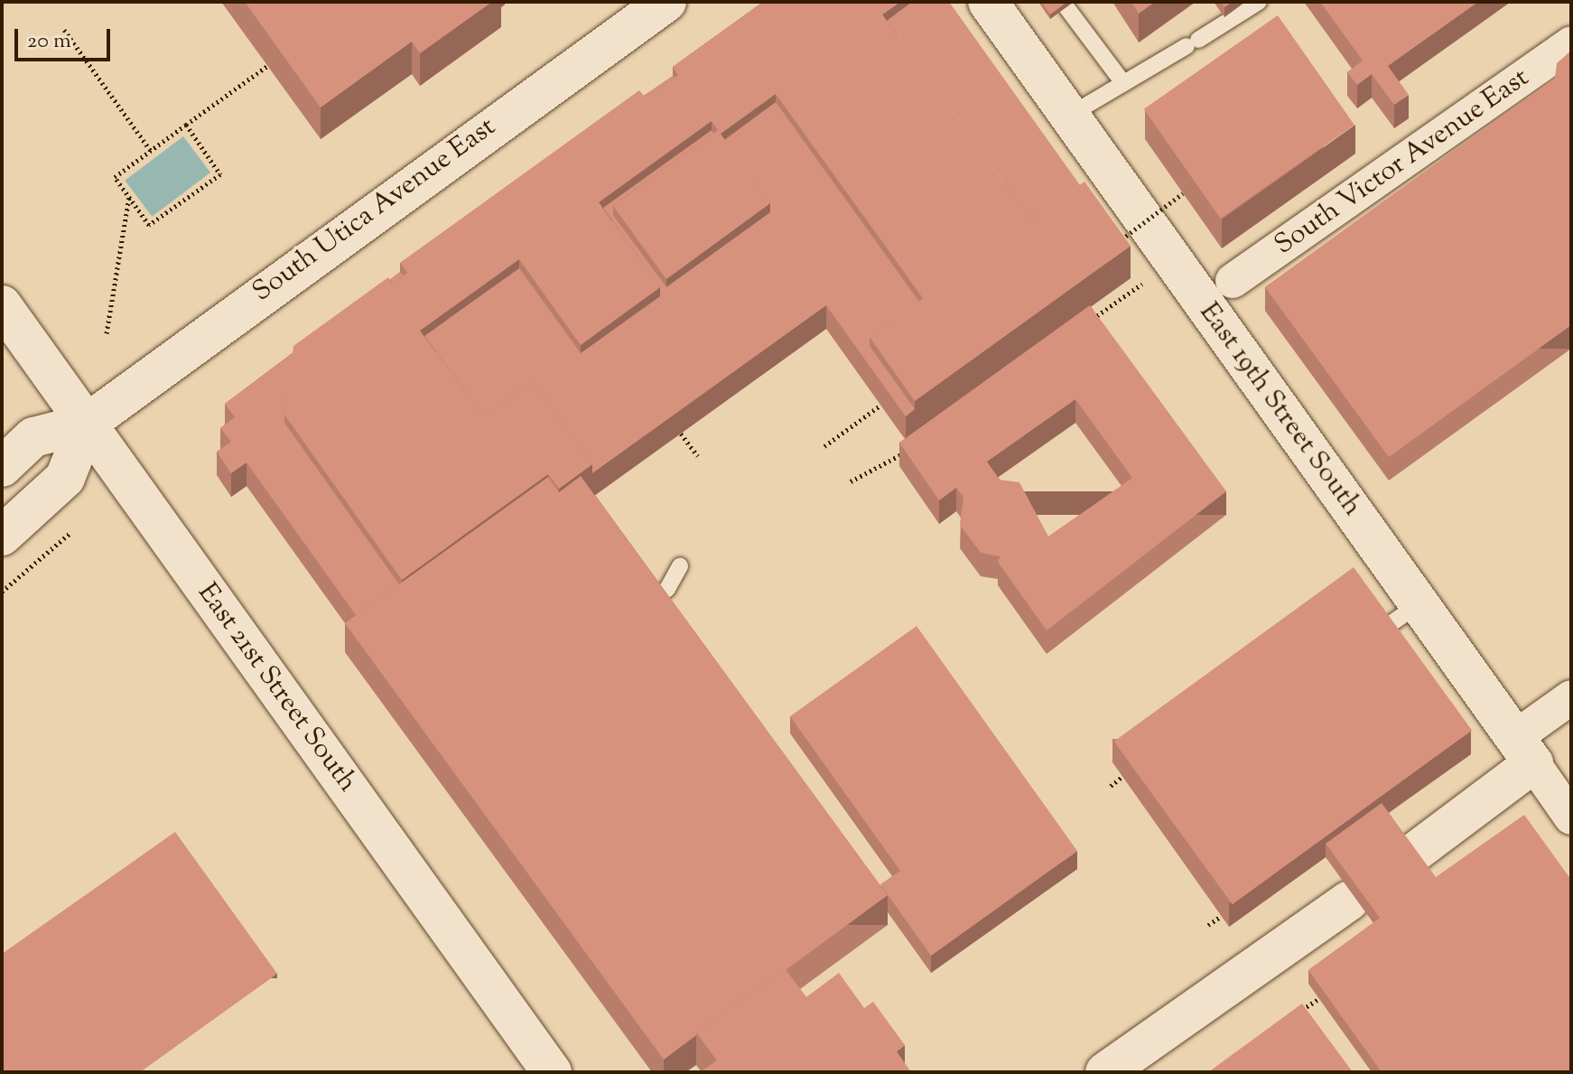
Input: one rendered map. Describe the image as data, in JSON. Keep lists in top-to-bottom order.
{
  "streets": {
    "main road": ["South Utica Avenue East", "East 19th Street South", "East 21st Street South"],
    "street": ["South Victor Avenue East"]
  },
  "crossings": [
    ["South Utica Avenue East", "East 21st Street South"]
  ],
  "scale_bar": "20 m"
}
